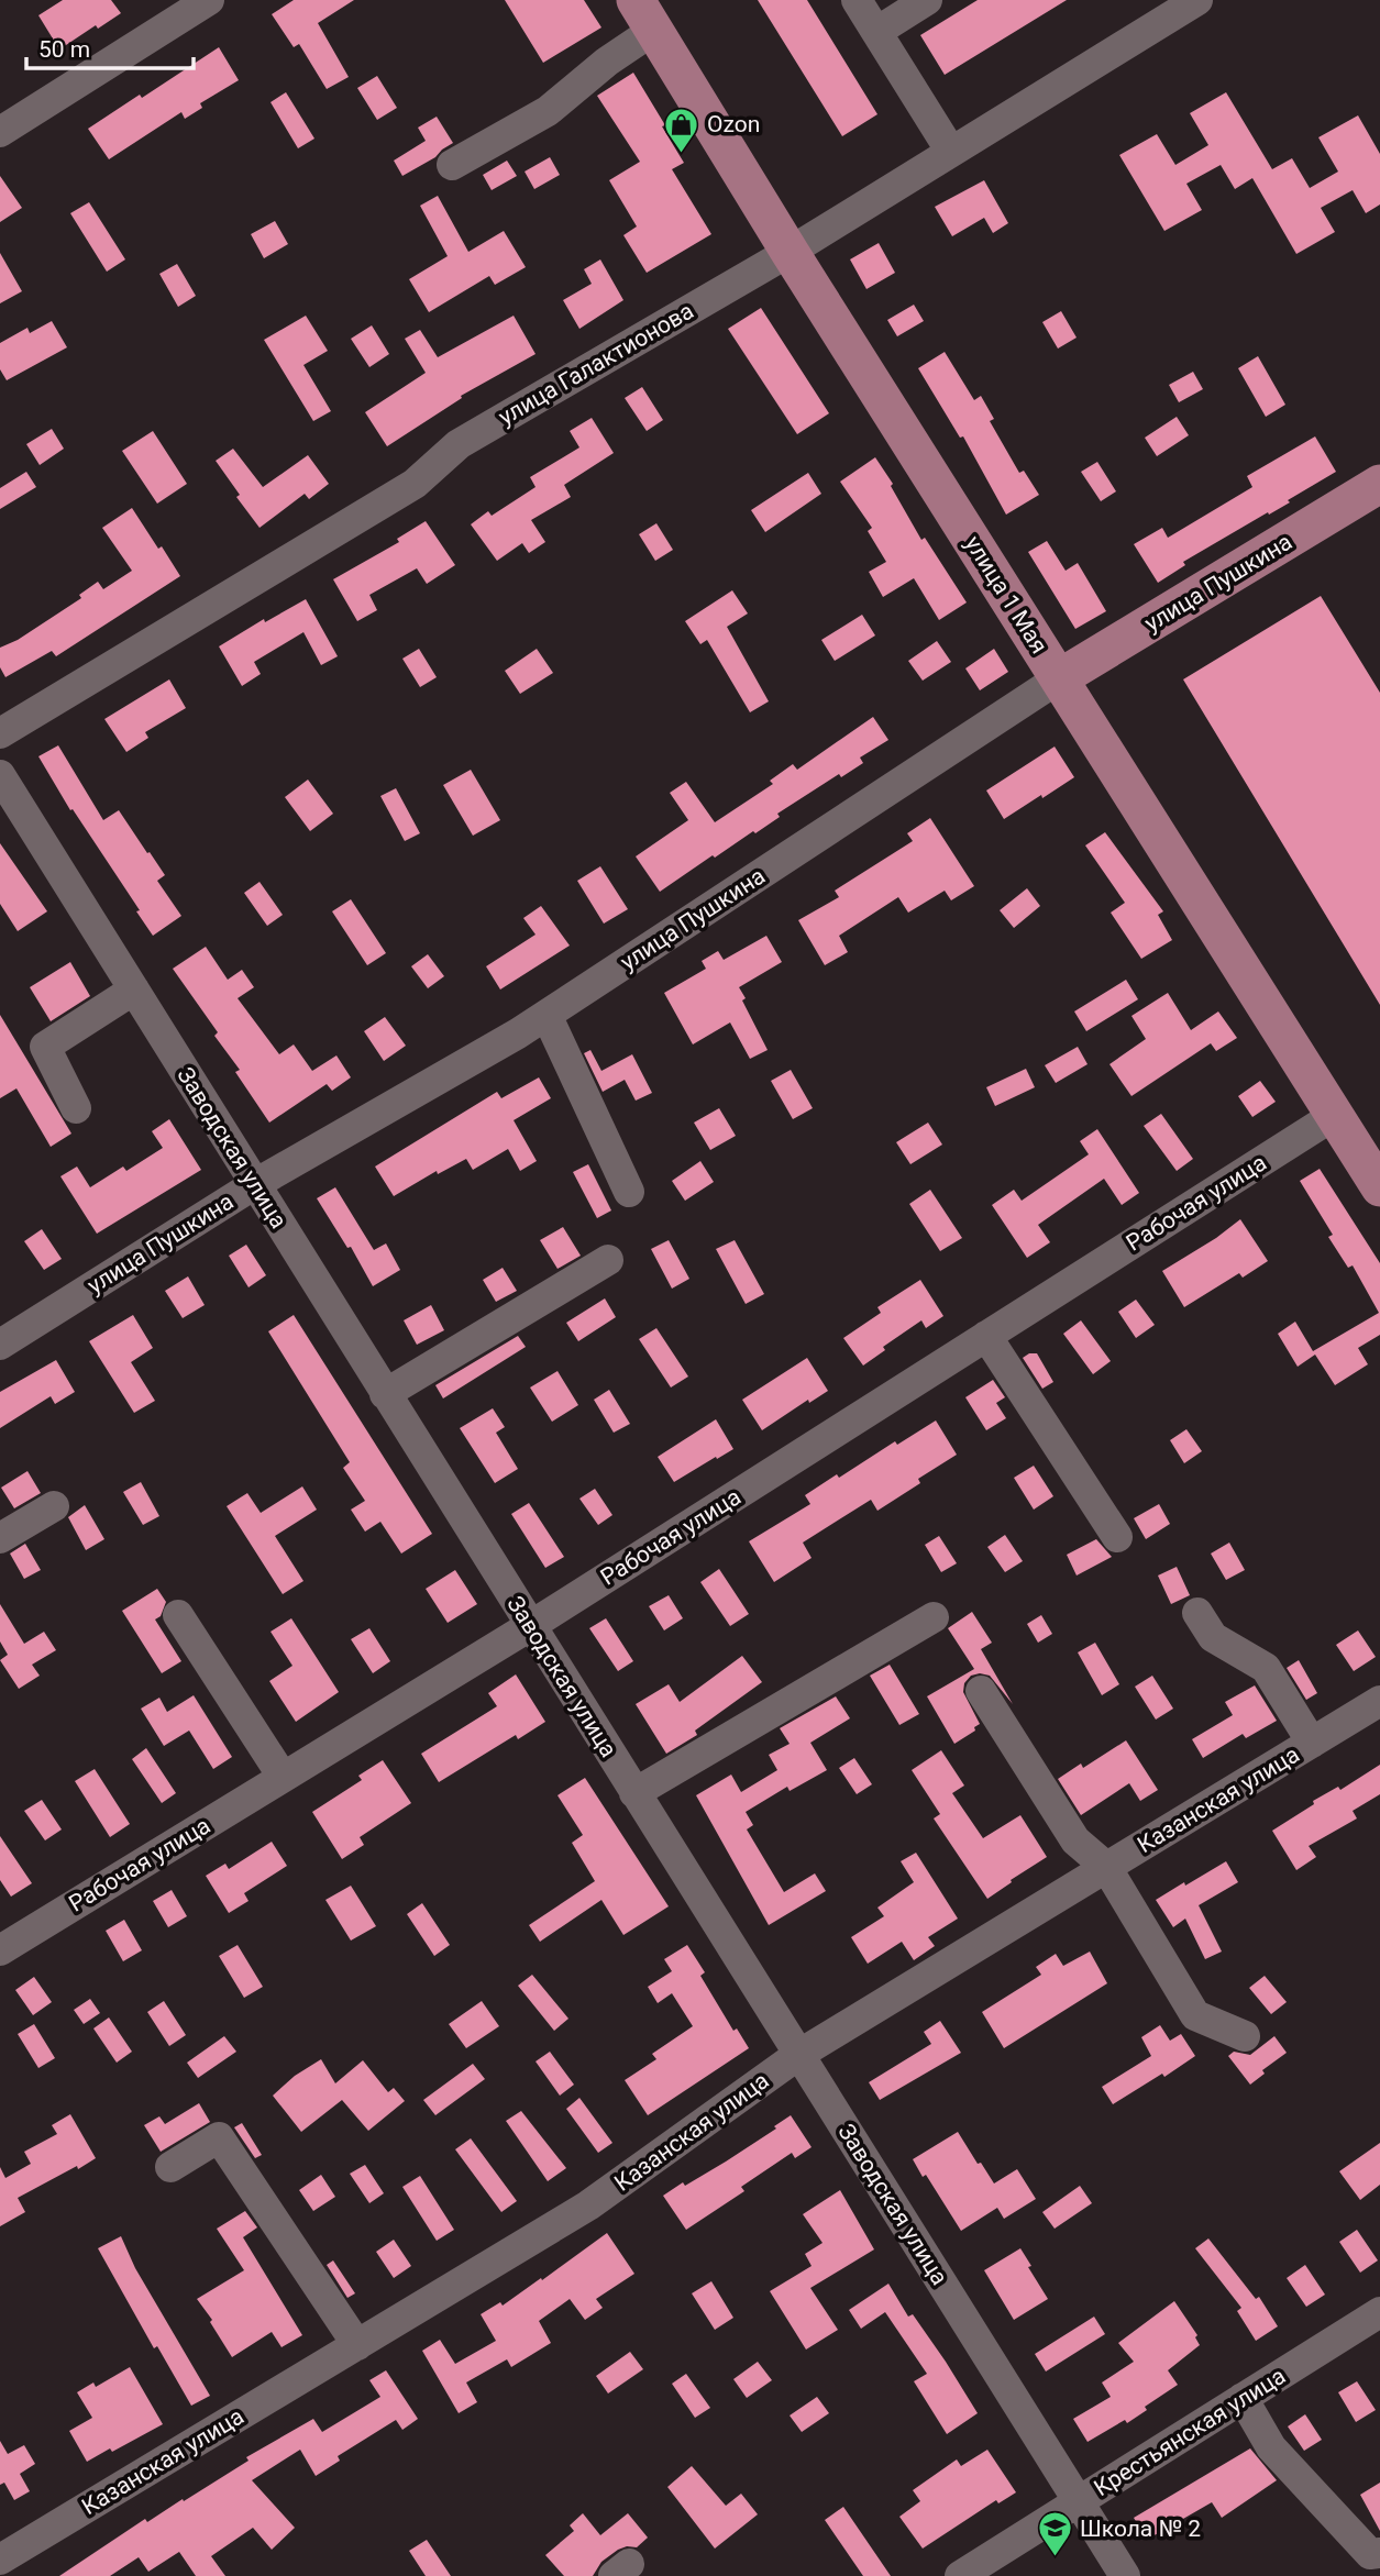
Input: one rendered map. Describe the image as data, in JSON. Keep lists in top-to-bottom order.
{
  "streets": {
    "main road": ["улица Пушкина", "улица 1 Мая"],
    "street": [
      "улица Галактионова",
      "Заводская улица",
      "Рабочая улица",
      "Казанская улица",
      "Крестьянская улица"
    ]
  },
  "crossings": [
    ["улица Галактионова", "улица 1 Мая"],
    ["улица Пушкина", "улица 1 Мая"],
    ["улица Пушкина", "Заводская улица"],
    ["улица 1 Мая", "Рабочая улица"],
    ["Заводская улица", "Рабочая улица"],
    ["Заводская улица", "Казанская улица"],
    ["Заводская улица", "Крестьянская улица"]
  ],
  "places": {
    "shop": ["Ozon"],
    "school or university": ["Школа № 2"]
  },
  "scale_bar": "50 m"
}
